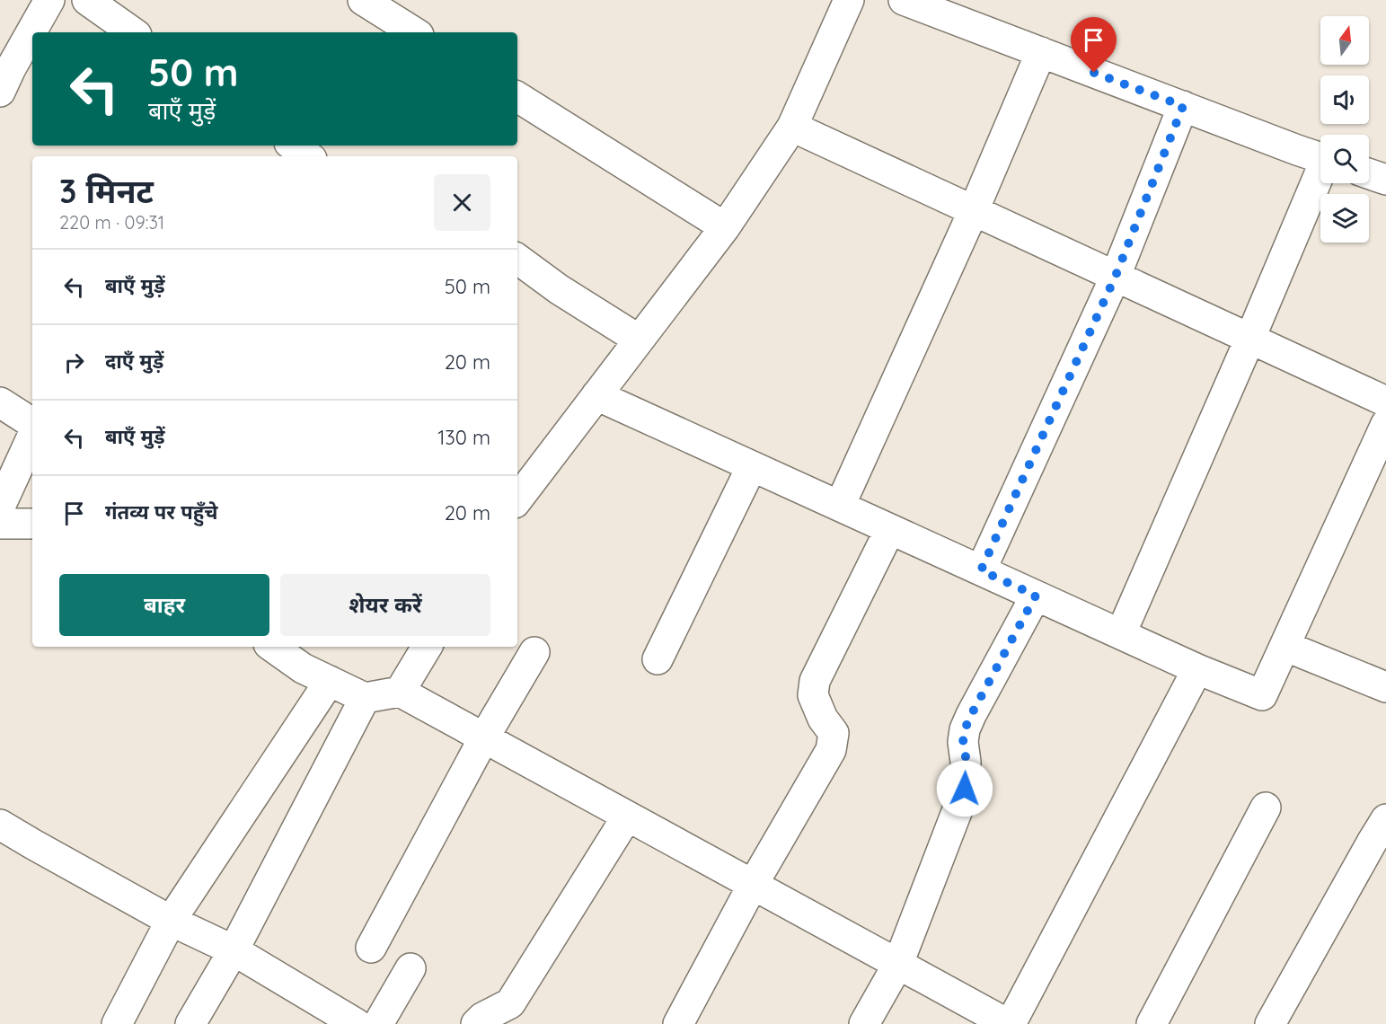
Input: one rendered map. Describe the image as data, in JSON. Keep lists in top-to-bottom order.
{
  "north": "top",
  "page": {
    "turn": ["50 m", "बाएँ मुड़ें"],
    "heading": ["3 मिनट", "220 m · 09:31"],
    "list": [
      {
        "name": "बाएँ मुड़ें",
        "value": "50 m"
      },
      {
        "name": "दाएँ मुड़ें",
        "value": "20 m"
      },
      {
        "name": "बाएँ मुड़ें",
        "value": "130 m"
      },
      {
        "name": "गंतव्य पर पहुँचे",
        "value": "20 m"
      }
    ],
    "buttons": ["बाहर", "शेयर करें"]
  }
}
